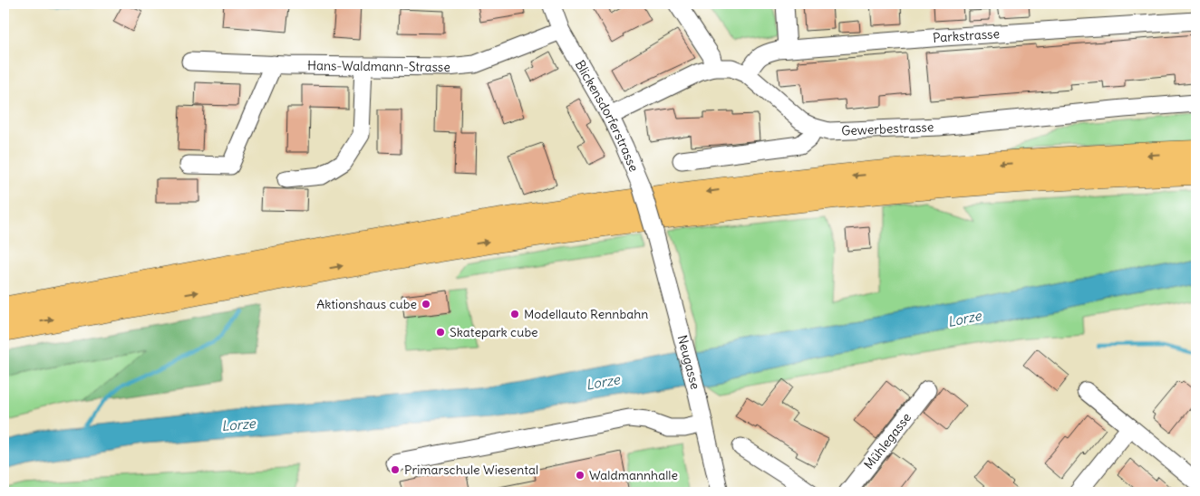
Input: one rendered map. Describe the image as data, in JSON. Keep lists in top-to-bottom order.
{
  "streets": {
    "street": [
      "Parkstrasse",
      "Hans-Waldmann-Strasse",
      "Blickensdorferstrasse",
      "Gewerbestrasse",
      "Neugasse",
      "Mühlegasse"
    ]
  },
  "crossings": [
    ["Parkstrasse", "Gewerbestrasse"],
    ["Hans-Waldmann-Strasse", "Blickensdorferstrasse"],
    ["Blickensdorferstrasse", "Gewerbestrasse"],
    ["Blickensdorferstrasse", "Neugasse"]
  ],
  "water": ["Lorze"],
  "places": [
    "Aktionshaus cube",
    "Modellauto Rennbahn",
    "Skatepark cube",
    "Primarschule Wiesental",
    "Waldmannhalle"
  ]
}
